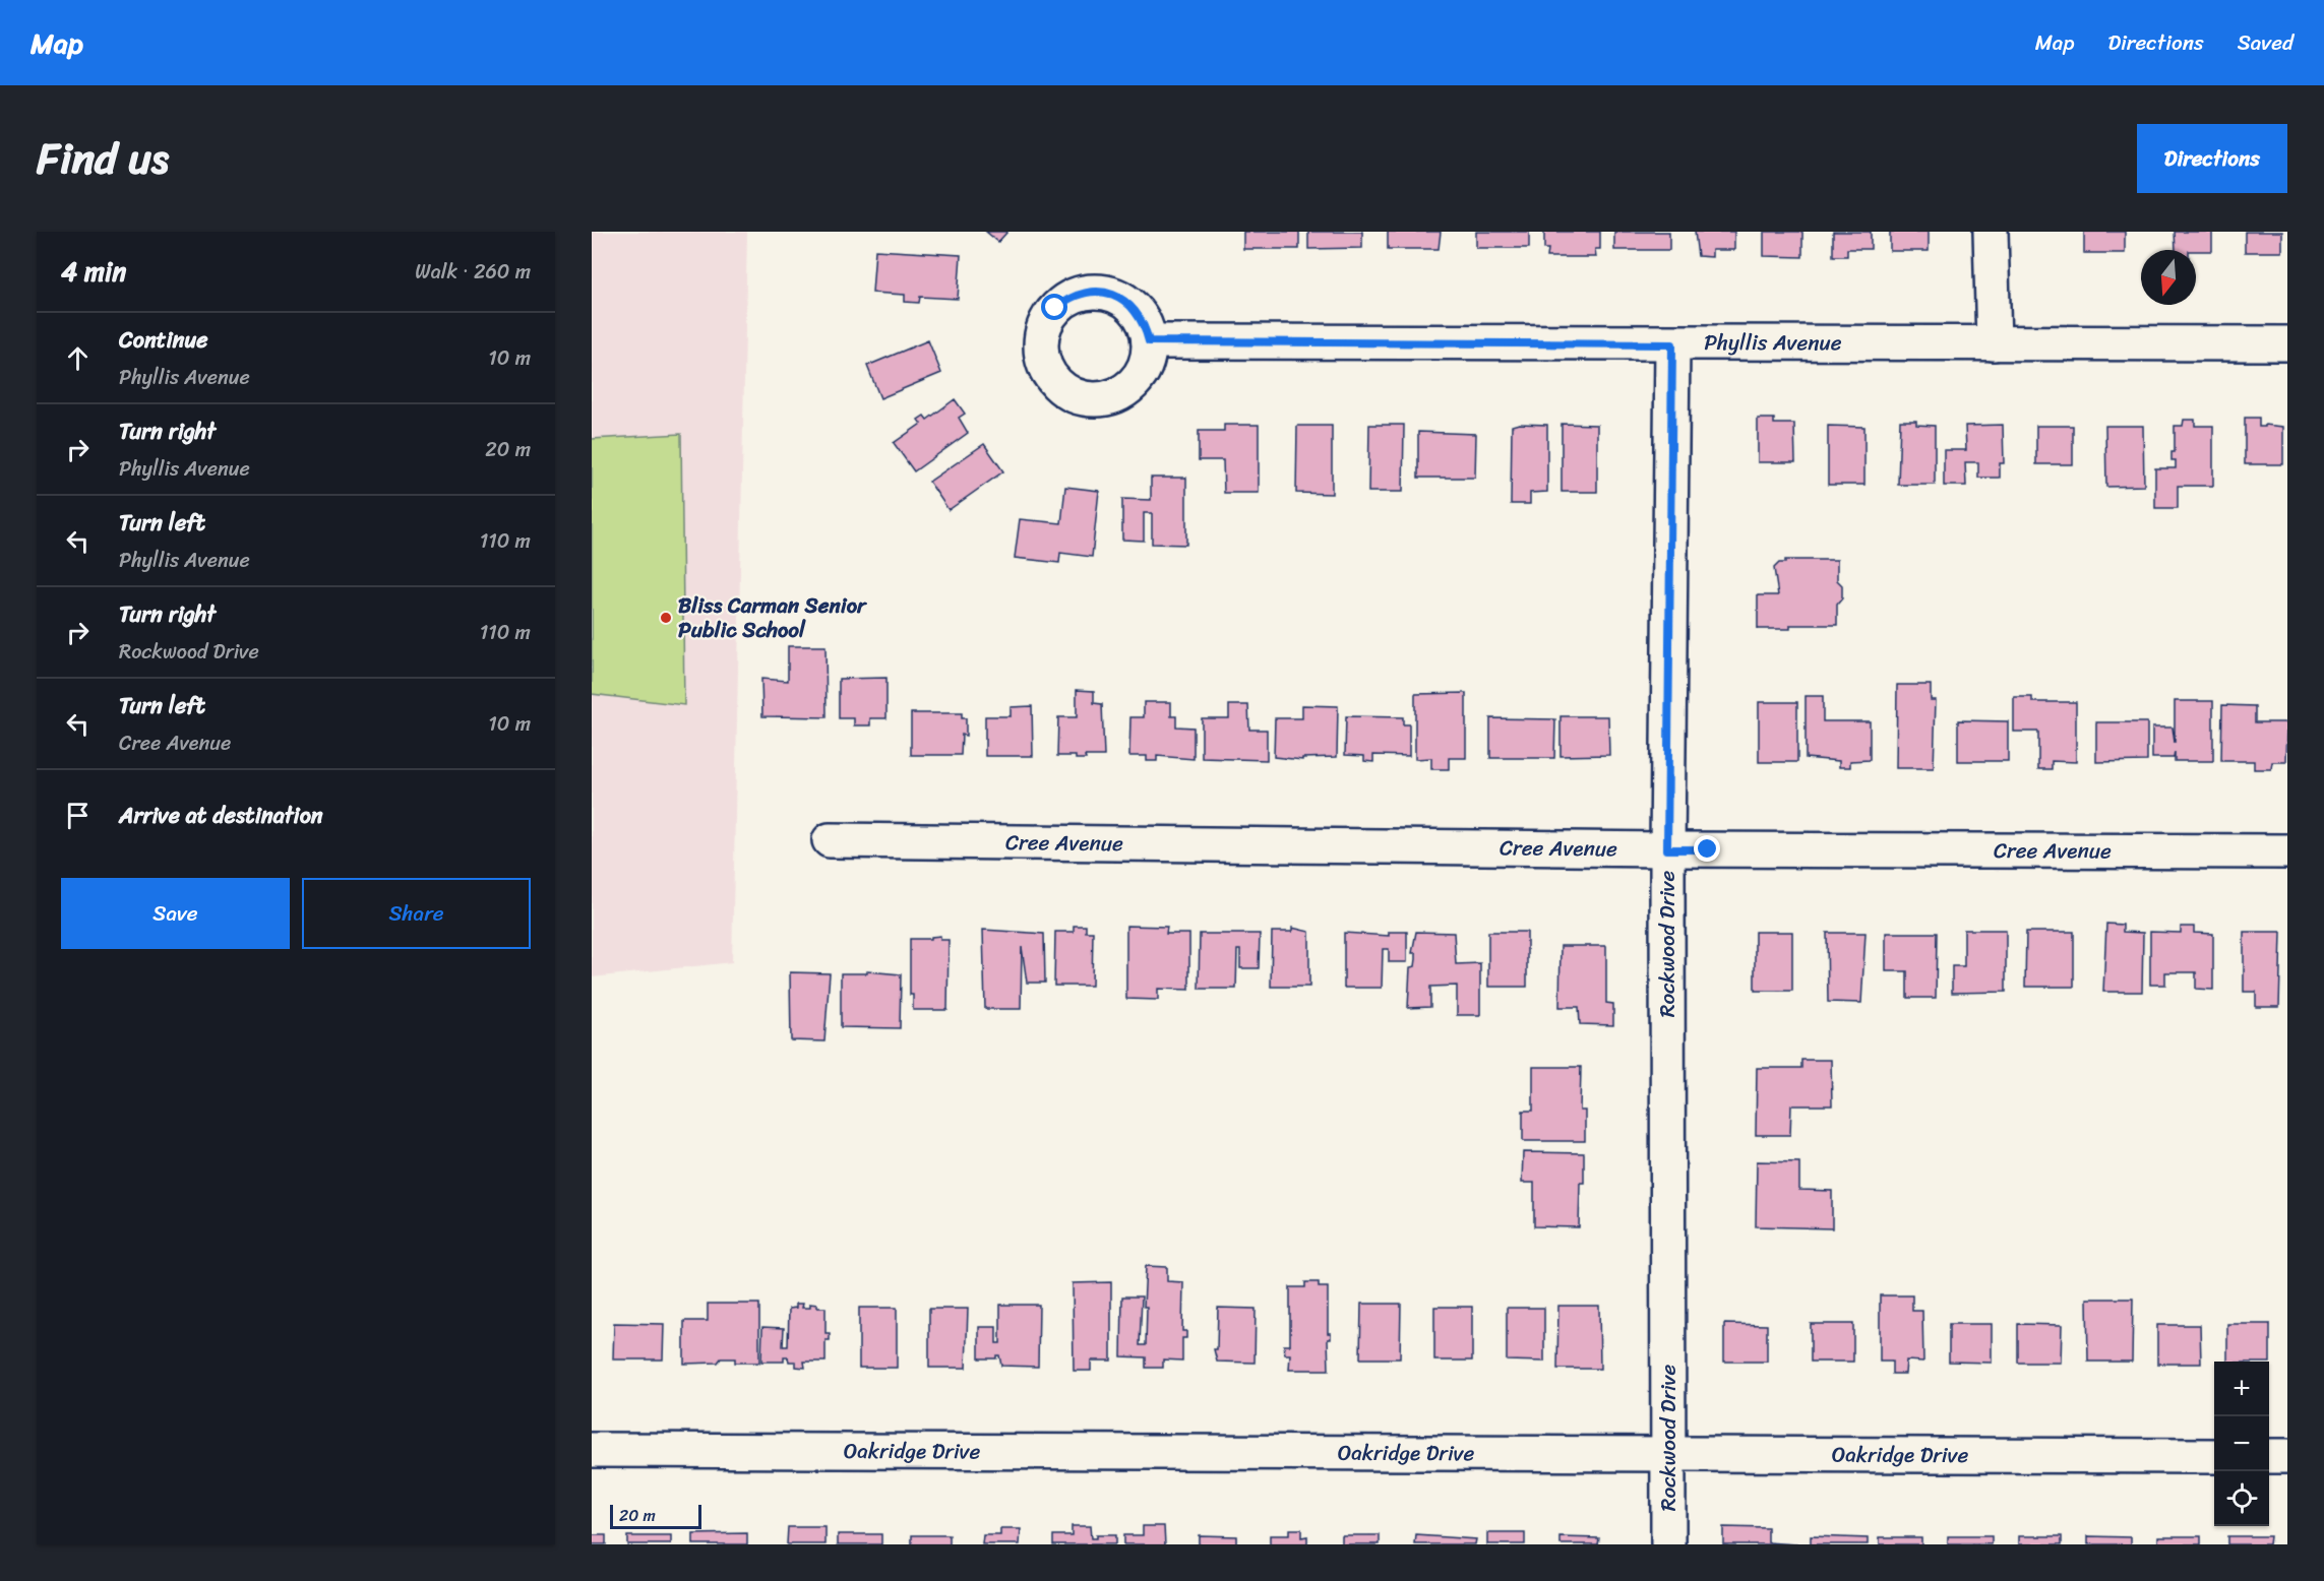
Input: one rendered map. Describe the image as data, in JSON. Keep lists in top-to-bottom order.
{
  "streets": {
    "street": [
      "Phyllis Avenue",
      "Cree Avenue",
      "Rockwood Drive",
      "Oakridge Drive"
    ]
  },
  "crossings": [
    ["Phyllis Avenue", "Rockwood Drive"],
    ["Cree Avenue", "Rockwood Drive"],
    ["Rockwood Drive", "Oakridge Drive"]
  ],
  "places": ["Bliss Carman Senior Public School"],
  "scale_bar": "20 m",
  "north": "bottom",
  "page": {
    "header": "Map",
    "nav": ["Map", "Directions", "Saved"],
    "title": "Find us",
    "buttons": [
      "Directions",
      ["Save", "Share"]
    ],
    "heading": ["4 min", "Walk · 260 m"],
    "list": [
      ["Continue", "Phyllis Avenue", "10 m"],
      ["Turn right", "Phyllis Avenue", "20 m"],
      ["Turn left", "Phyllis Avenue", "110 m"],
      ["Turn right", "Rockwood Drive", "110 m"],
      ["Turn left", "Cree Avenue", "10 m"],
      "Arrive at destination"
    ],
    "map_buttons": ["+", "−"],
    "scale": "20 m"
  }
}
